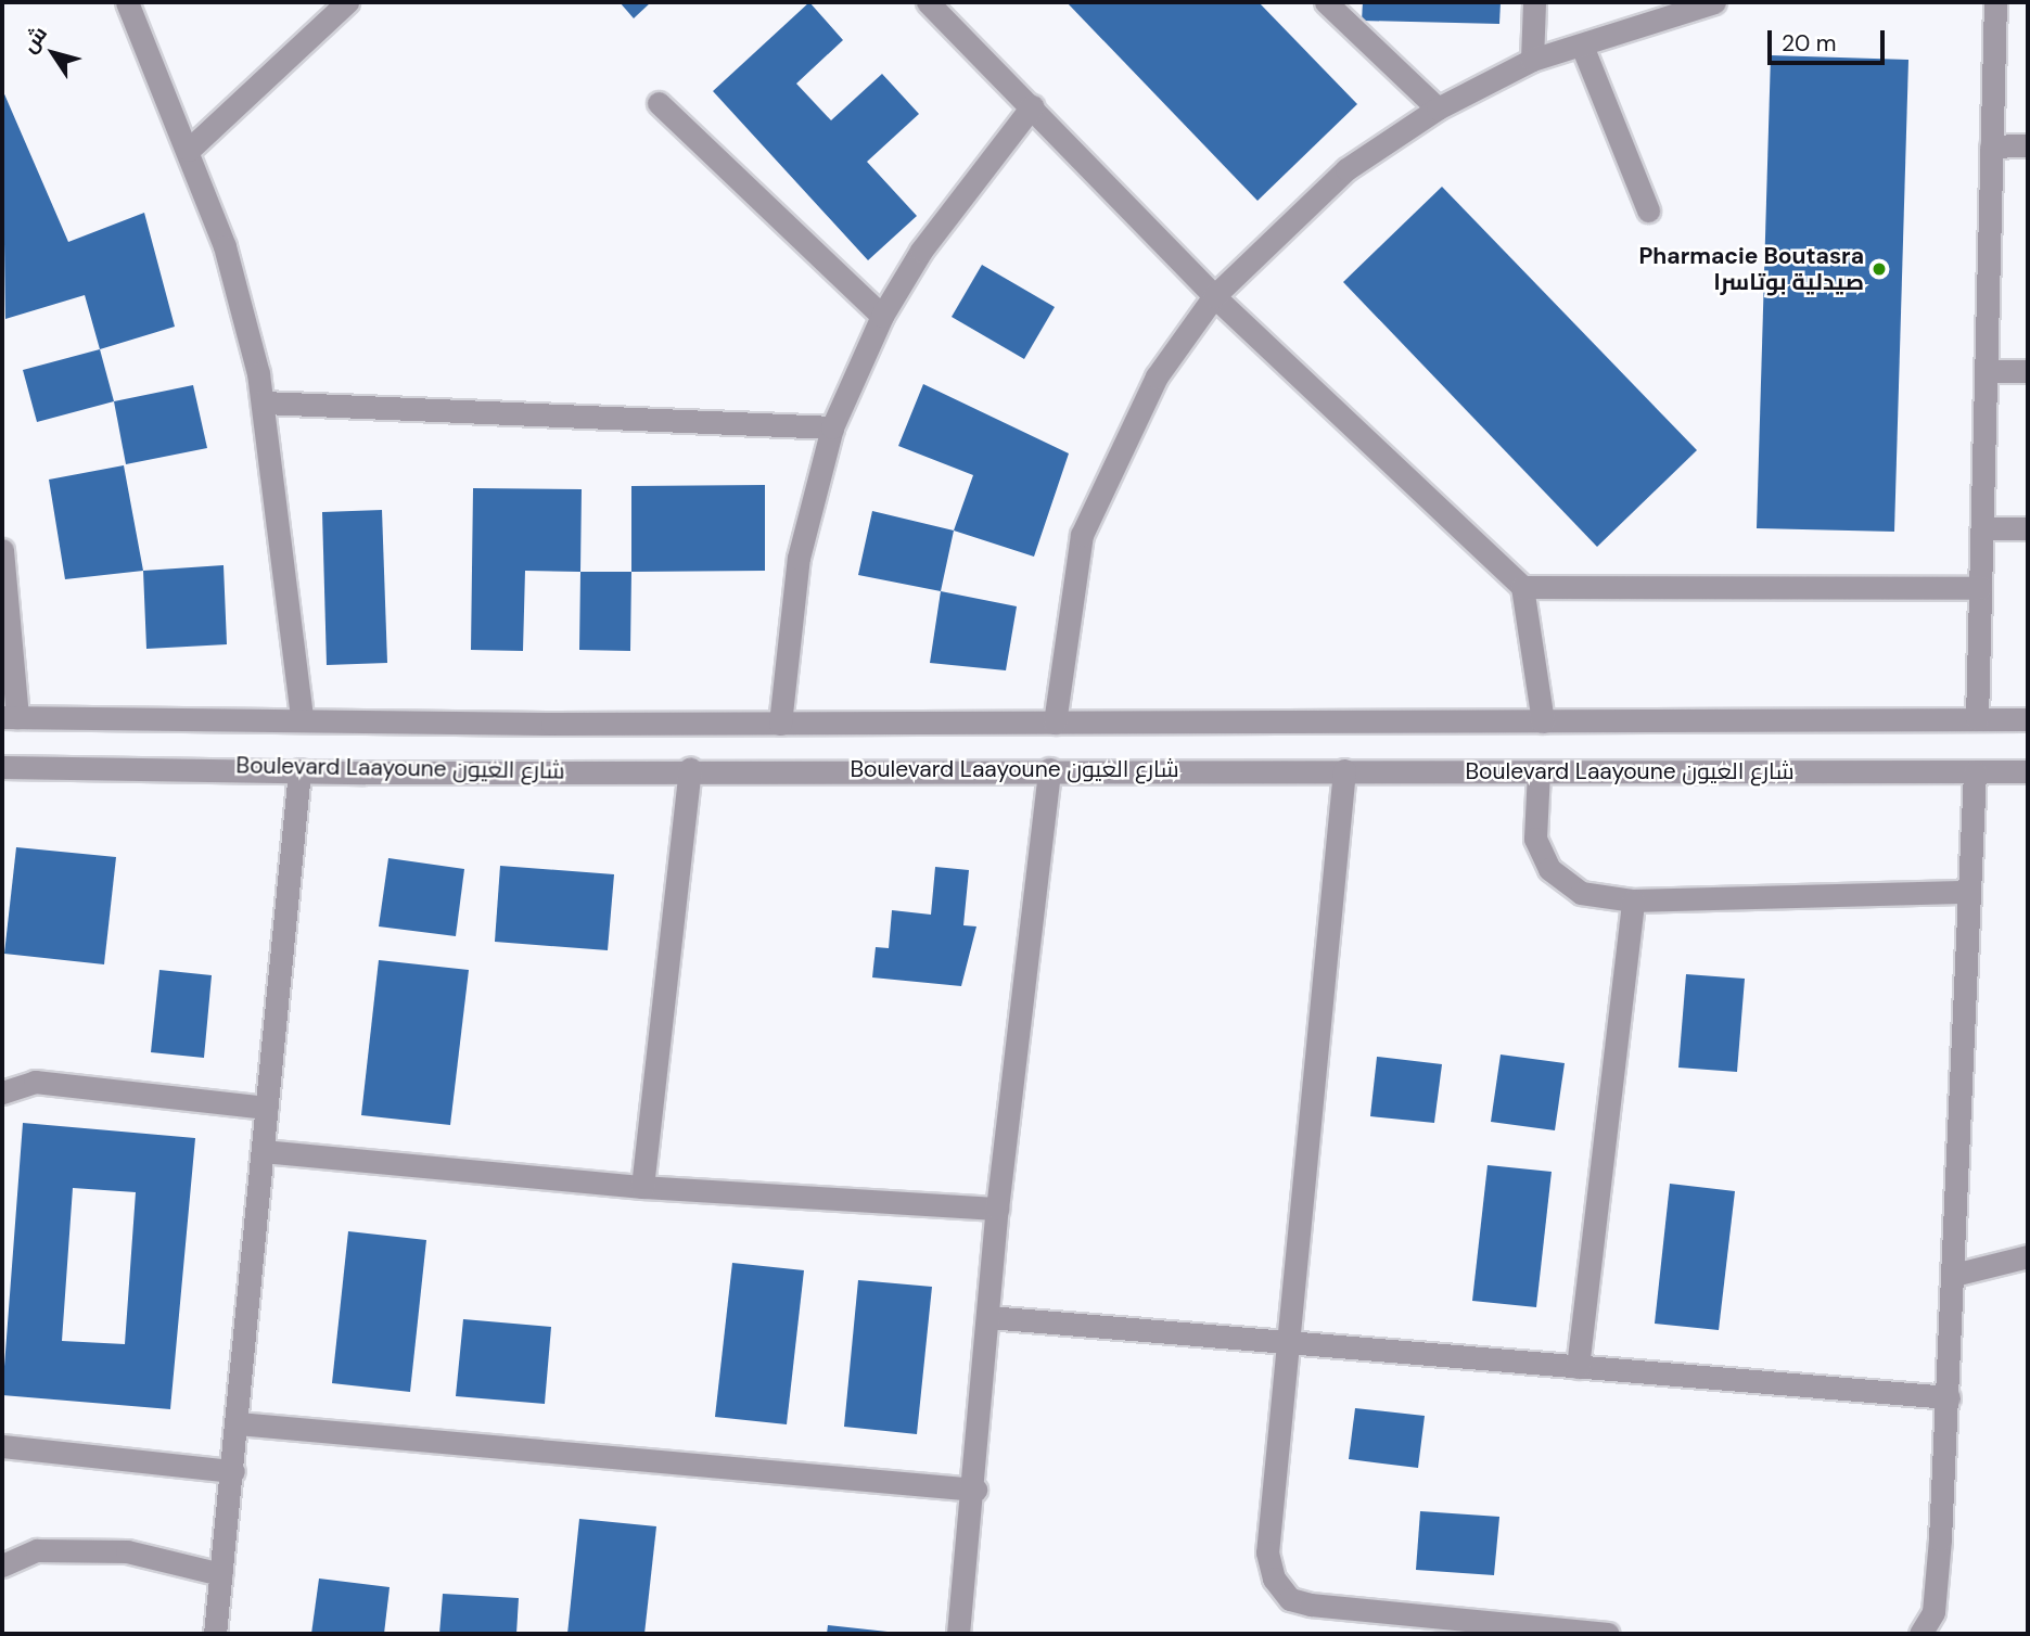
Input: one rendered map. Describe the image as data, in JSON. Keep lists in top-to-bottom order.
{
  "streets": {
    "street": ["Boulevard Laayoune شارع العيون"]
  },
  "places": ["Pharmacie Boutasra صيدلية بوتاسرا"],
  "scale_bar": "20 m",
  "north": "top left"
}
